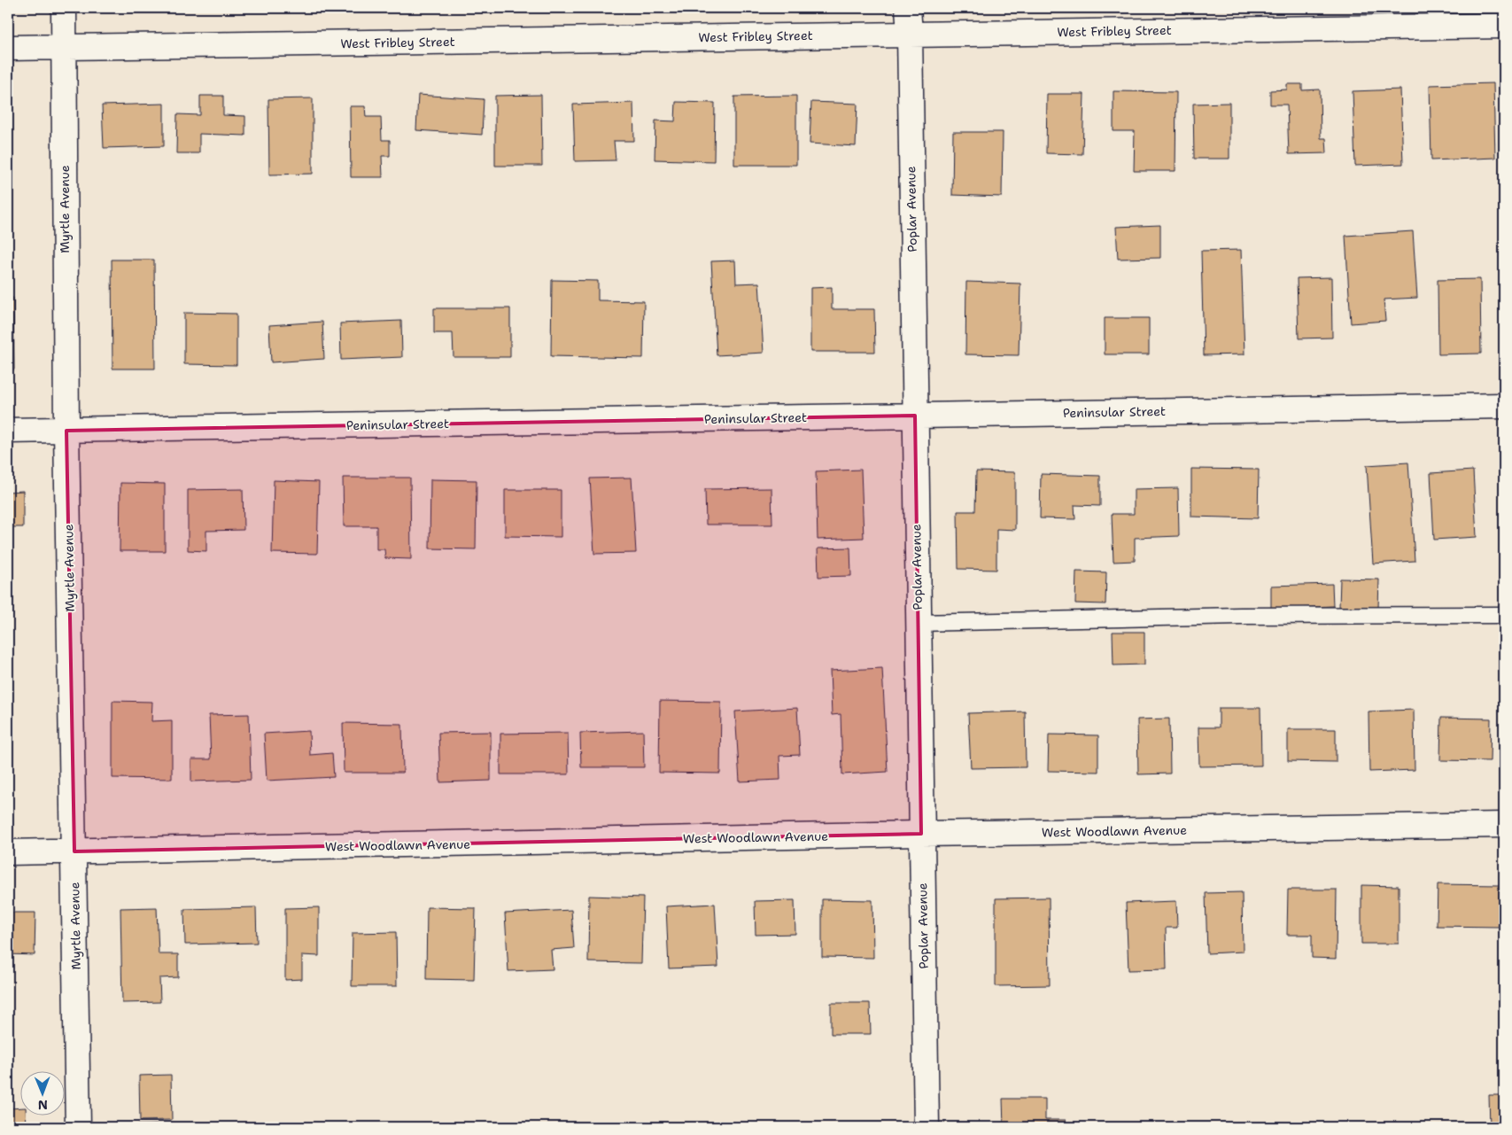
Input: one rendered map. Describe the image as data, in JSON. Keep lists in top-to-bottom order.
{
  "streets": {
    "street": [
      "West Fribley Street",
      "Myrtle Avenue",
      "Poplar Avenue",
      "Peninsular Street",
      "West Woodlawn Avenue"
    ]
  },
  "crossings": [
    ["West Fribley Street", "Myrtle Avenue"],
    ["West Fribley Street", "Poplar Avenue"],
    ["Myrtle Avenue", "Peninsular Street"],
    ["Myrtle Avenue", "West Woodlawn Avenue"],
    ["Poplar Avenue", "Peninsular Street"],
    ["Poplar Avenue", "West Woodlawn Avenue"]
  ],
  "north": "bottom"
}
